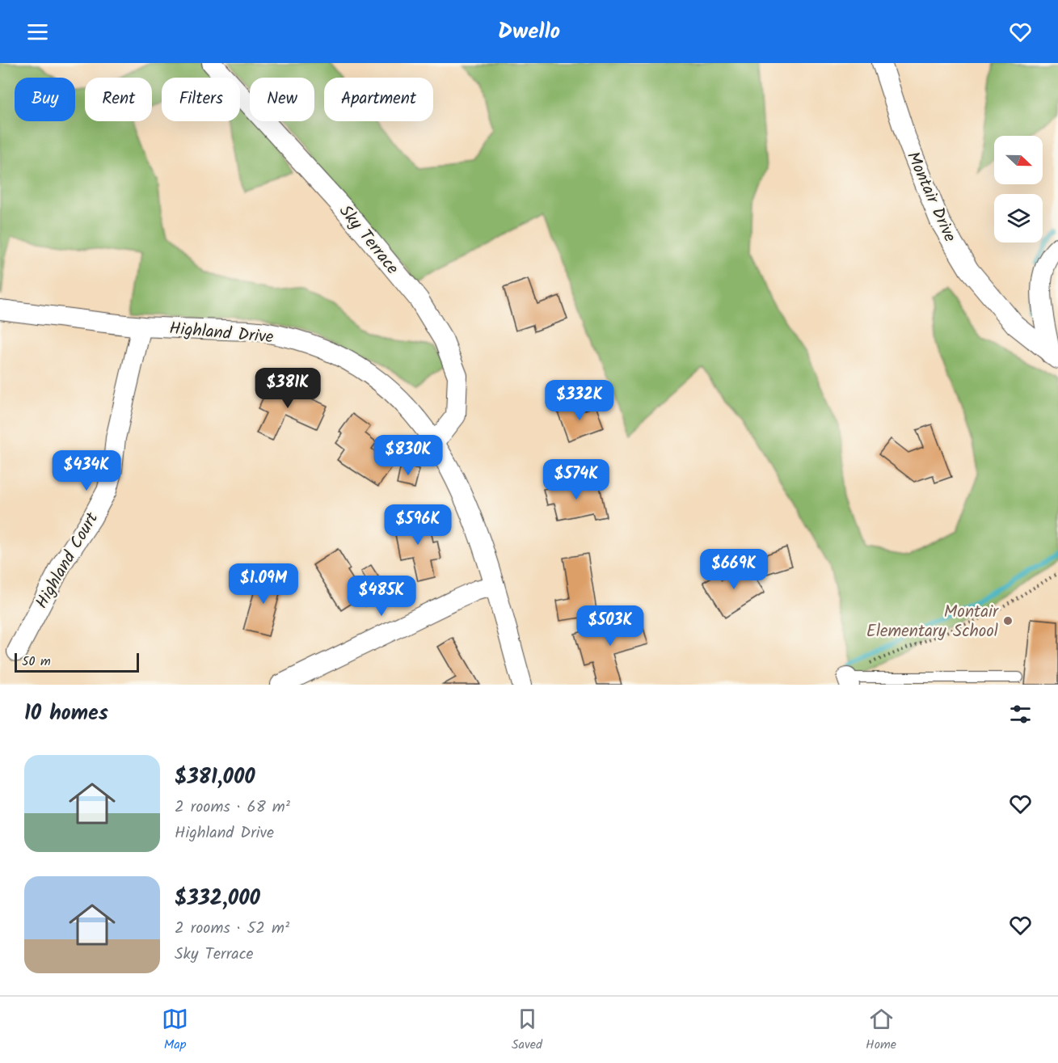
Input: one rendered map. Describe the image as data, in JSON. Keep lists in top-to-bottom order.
{
  "streets": {
    "street": [
      "Montair Drive",
      "Sky Terrace",
      "Highland Drive",
      "Highland Court"
    ]
  },
  "crossings": [
    ["Sky Terrace", "Highland Drive"],
    ["Highland Drive", "Highland Court"]
  ],
  "places": ["Montair Elementary School"],
  "scale_bar": "50 m",
  "north": "right",
  "page": {
    "header": "Dwello",
    "chip": [
      "Buy",
      "Rent",
      "Filters",
      "New",
      "Apartment"
    ],
    "price": [
      "$381K",
      "$332K",
      "$830K",
      "$434K",
      "$574K",
      "$596K",
      "$669K",
      "$1.09M",
      "$485K",
      "$503K"
    ],
    "scale": "50 m",
    "heading": "10 homes",
    "list": [
      {
        "name": "$381,000",
        "note": "2 rooms · 68 m² · Highland Drive"
      },
      {
        "name": "$332,000",
        "note": "2 rooms · 52 m² · Sky Terrace"
      }
    ],
    "tabs": ["Map", "Saved", "Home"]
  }
}
